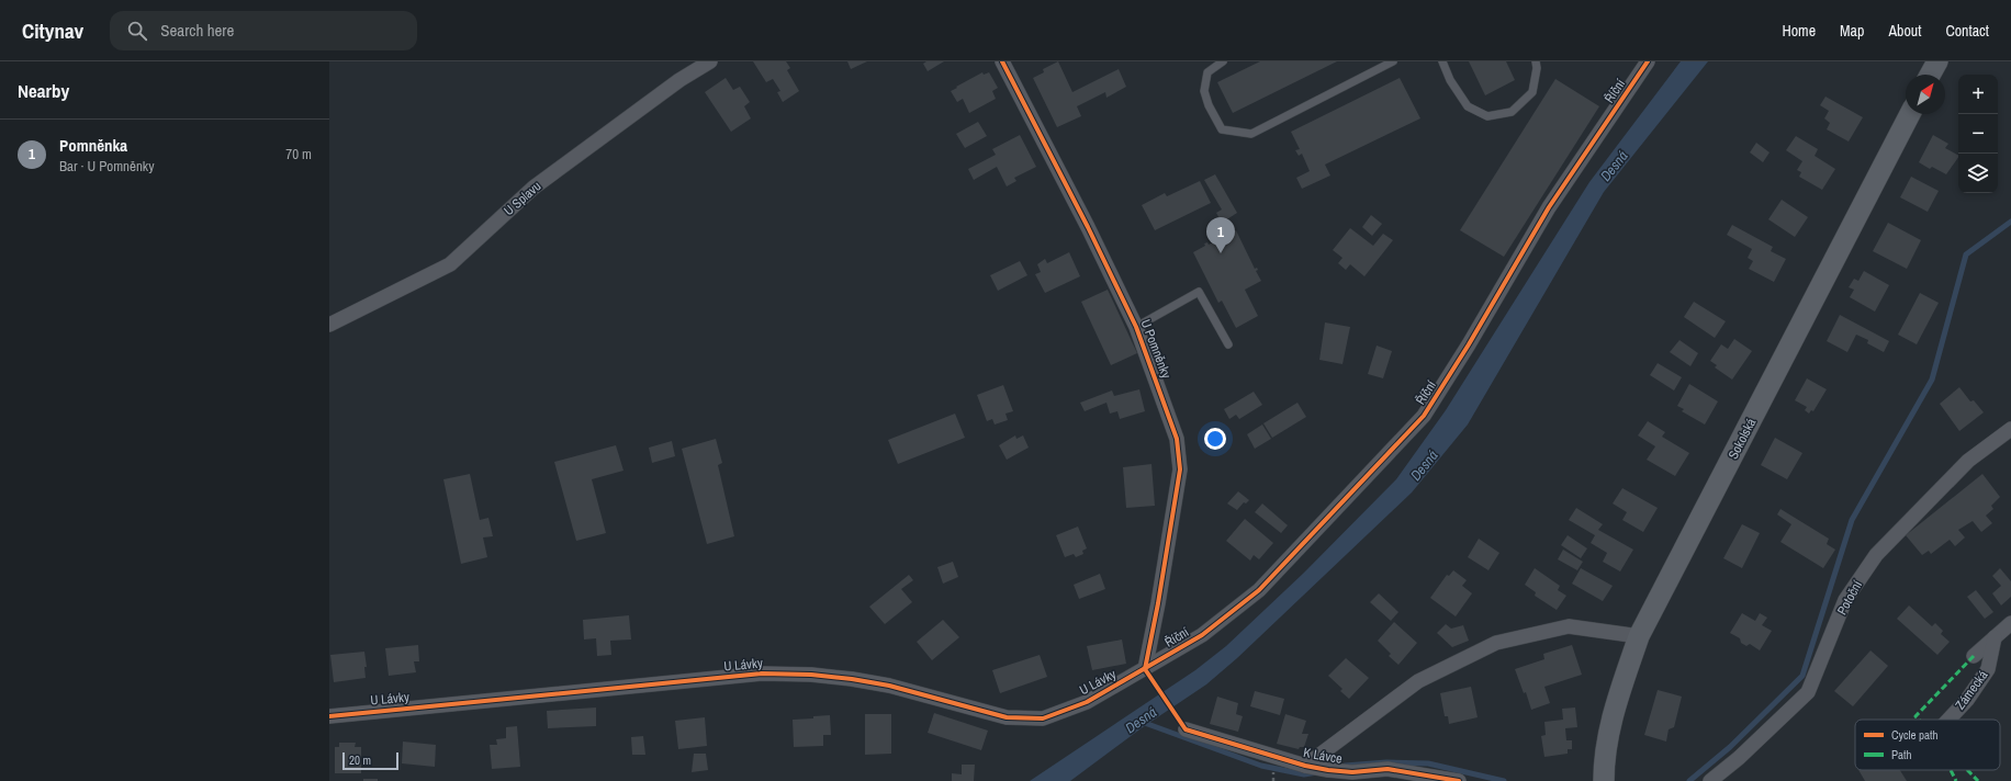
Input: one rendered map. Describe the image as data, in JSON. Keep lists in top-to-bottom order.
{
  "streets": {
    "street": [
      "Říční",
      "U Splavu",
      "U Pomněnky",
      "Sokolská",
      "Potoční",
      "U Lávky",
      "Zámecká",
      "K Lávce"
    ]
  },
  "crossings": [
    ["Říční", "U Pomněnky"],
    ["Říční", "U Lávky"],
    ["U Pomněnky", "U Lávky"],
    ["Sokolská", "K Lávce"]
  ],
  "water": ["Desná"],
  "legend": ["Cycle path", "Path"],
  "scale_bar": "20 m",
  "north": "top right",
  "page": {
    "header": "Citynav",
    "search": "Search here",
    "nav": [
      "Home",
      "Map",
      "About",
      "Contact"
    ],
    "heading": "Nearby",
    "map_buttons": ["+", "−"],
    "list": [
      {
        "mark": "1",
        "name": "Pomněnka",
        "note": "Bar · U Pomněnky",
        "value": "70 m"
      }
    ],
    "pins": "1",
    "scale": "20 m"
  }
}
